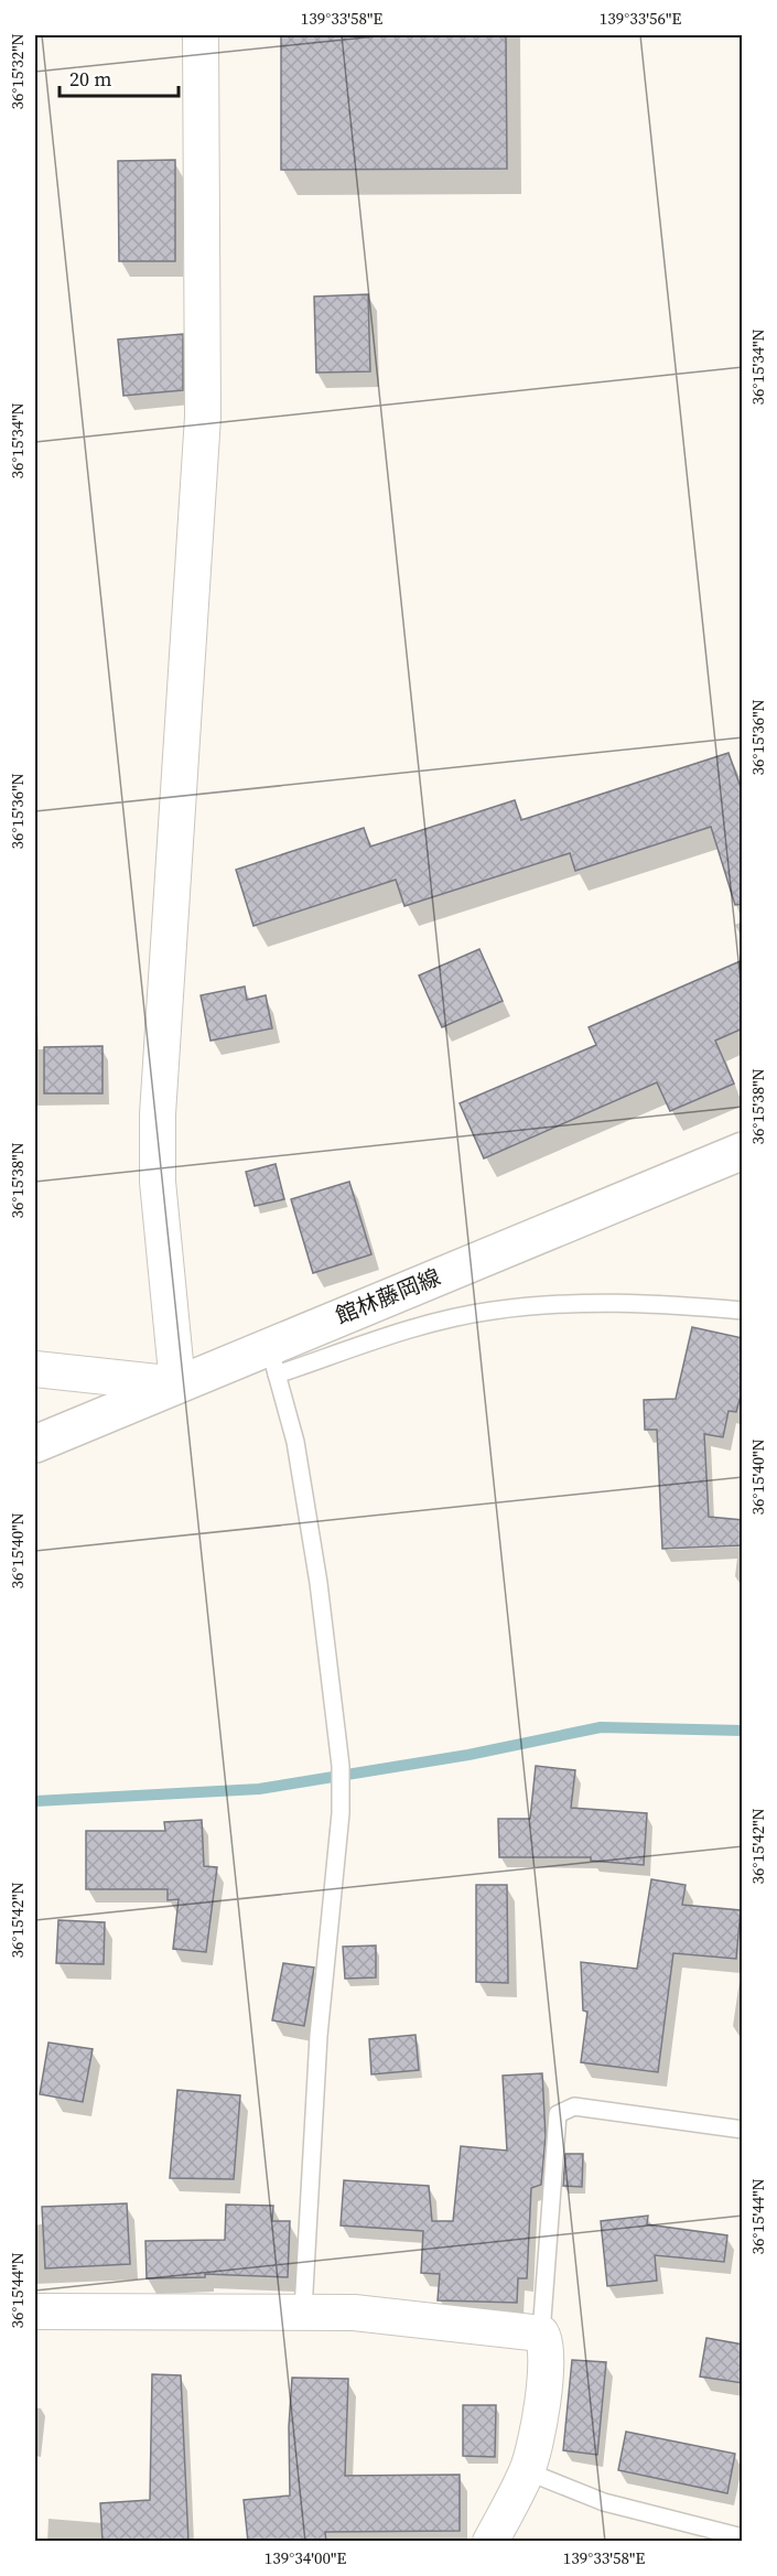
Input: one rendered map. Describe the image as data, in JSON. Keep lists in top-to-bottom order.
{
  "streets": {
    "main road": ["館林藤岡線"]
  },
  "scale_bar": "20 m",
  "coordinates": [
    "139°33'58\"E",
    "139°33'56\"E",
    "36°15'32\"N",
    "36°15'34\"N",
    "36°15'36\"N",
    "36°15'38\"N",
    "36°15'40\"N",
    "36°15'42\"N",
    "36°15'44\"N",
    "139°34'00\"E"
  ]
}
